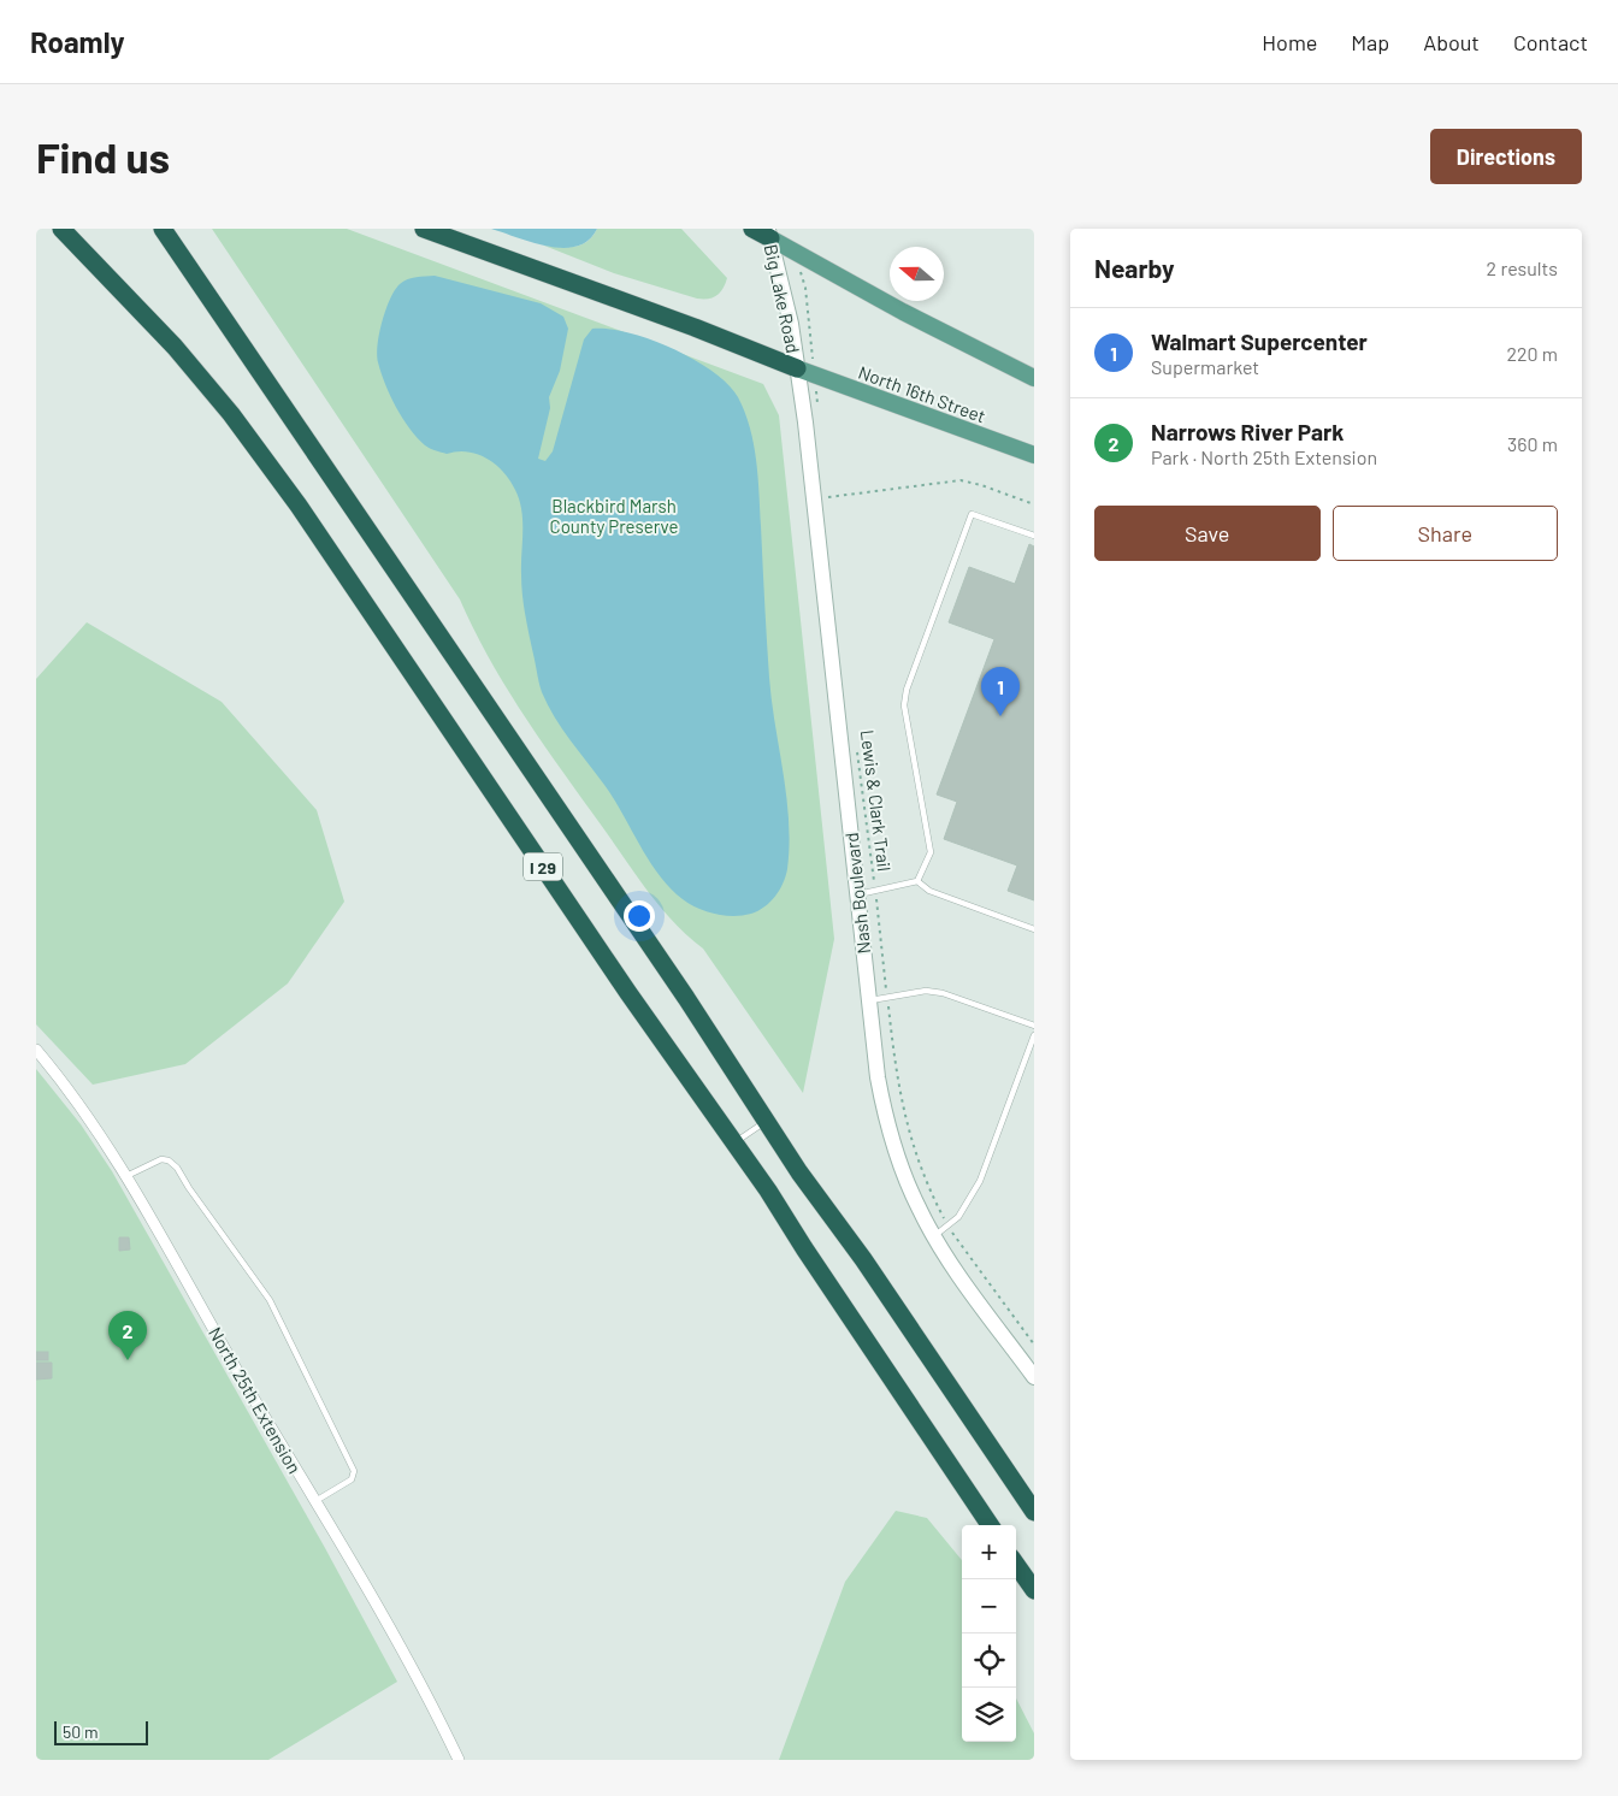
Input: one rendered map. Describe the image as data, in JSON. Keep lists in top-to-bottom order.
{
  "streets": {
    "highway": ["I 29"],
    "main road": ["North 16th Street"],
    "street": ["Big Lake Road", "Nash Boulevard", "North 25th Extension"],
    "path": ["Lewis & Clark Trail"]
  },
  "crossings": [
    ["Big Lake Road", "North 16th Street"],
    ["Big Lake Road", "Nash Boulevard"],
    ["North 16th Street", "Nash Boulevard"]
  ],
  "parks": ["Blackbird Marsh County Preserve"],
  "scale_bar": "50 m",
  "north": "left",
  "page": {
    "header": "Roamly",
    "nav": [
      "Home",
      "Map",
      "About",
      "Contact"
    ],
    "buttons": [
      "Directions",
      ["Save", "Share"]
    ],
    "title": "Find us",
    "heading": ["Nearby", "2 results"],
    "list": [
      {
        "mark": "1",
        "name": "Walmart Supercenter",
        "note": "Supermarket",
        "value": "220 m"
      },
      {
        "mark": "2",
        "name": "Narrows River Park",
        "note": "Park · North 25th Extension",
        "value": "360 m"
      }
    ],
    "pins": ["1", "2"],
    "map_buttons": ["+", "−"],
    "scale": "50 m"
  }
}
